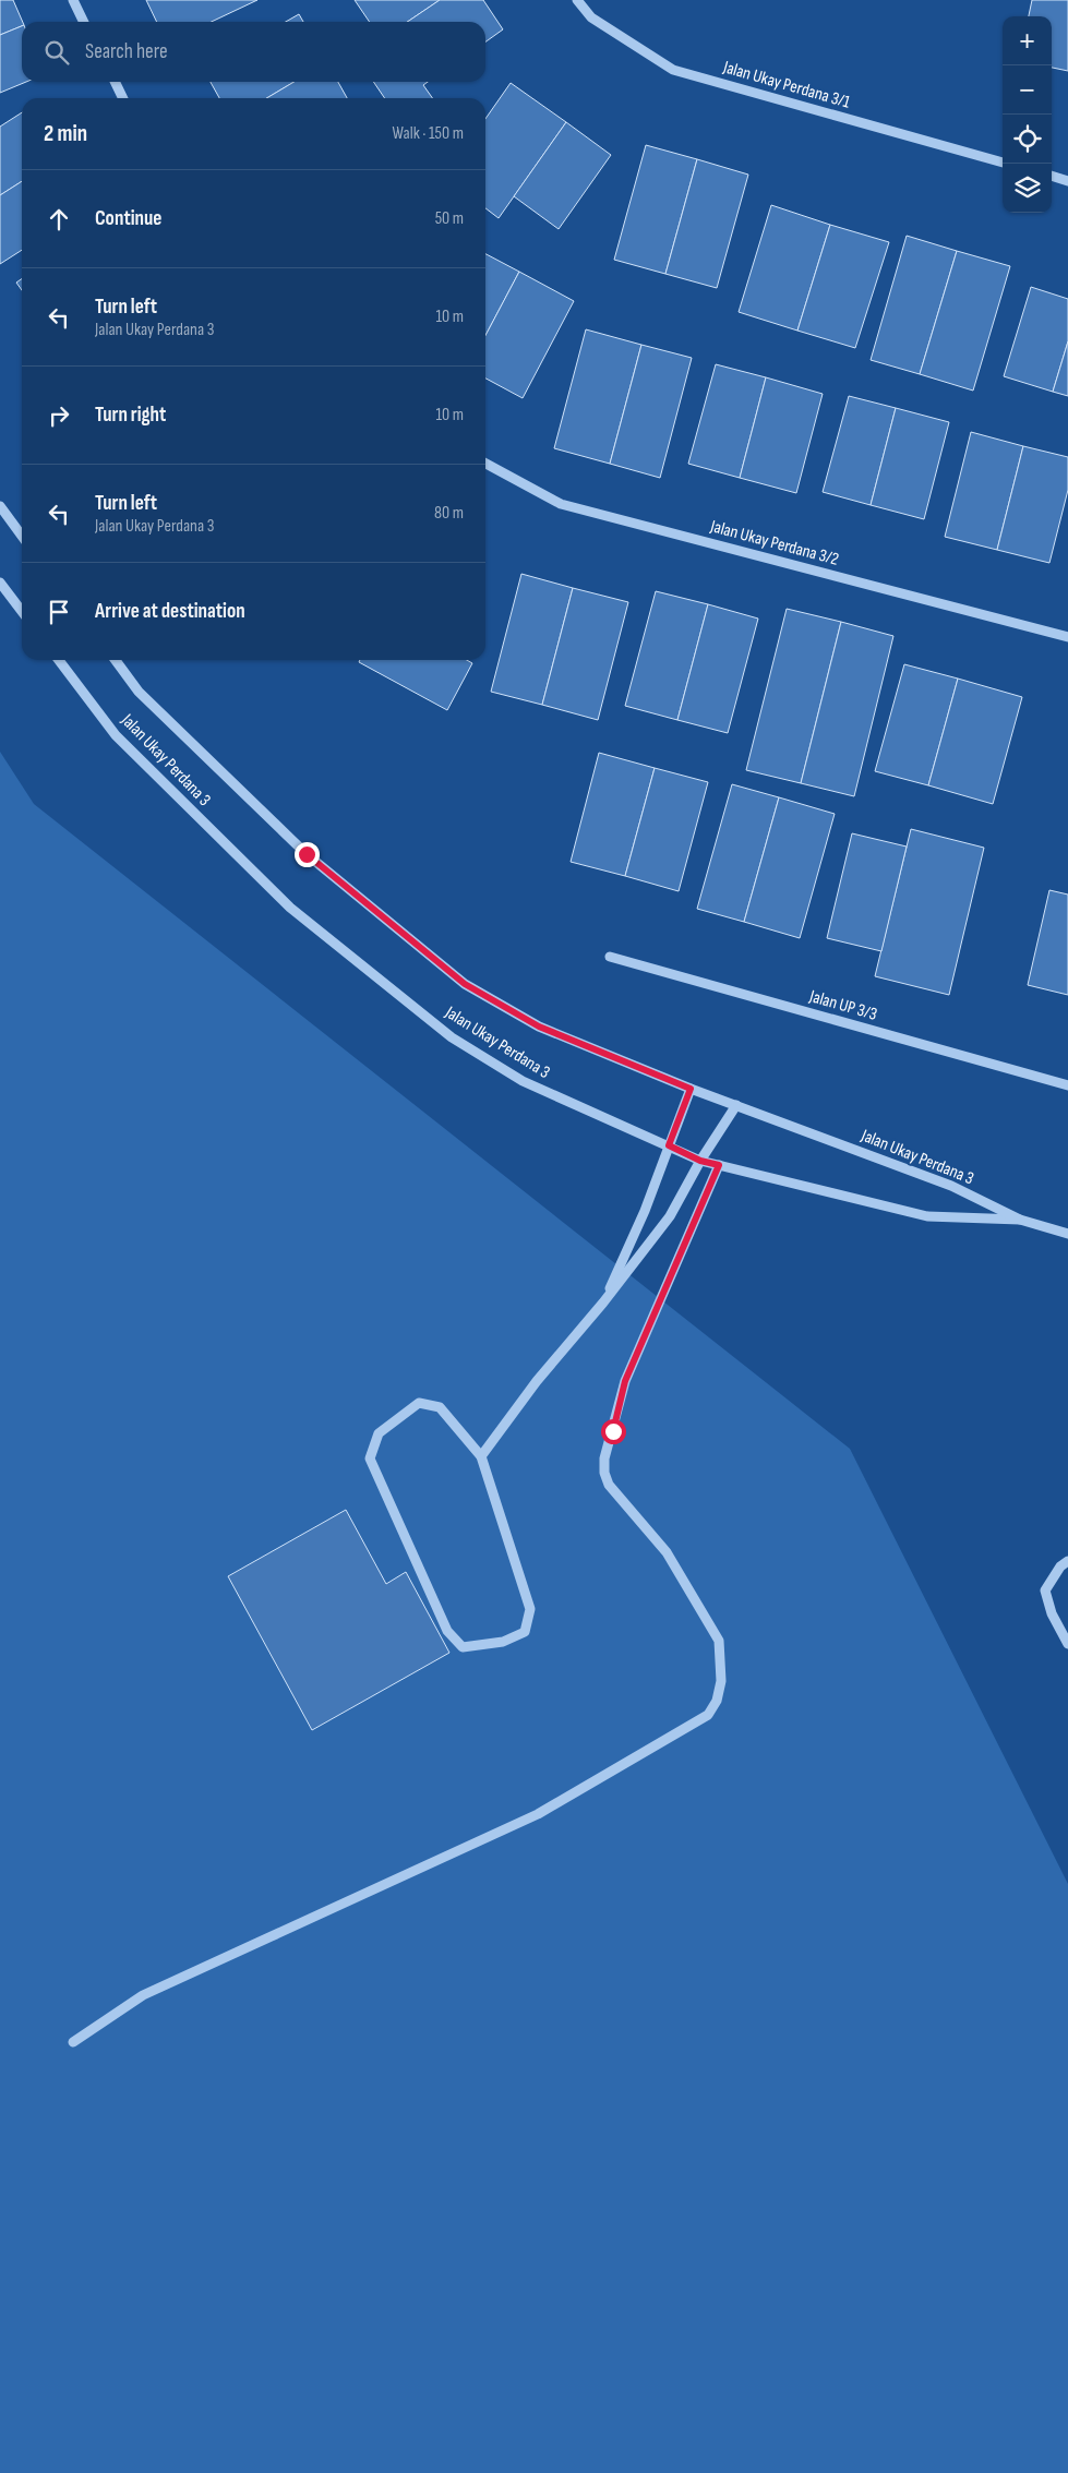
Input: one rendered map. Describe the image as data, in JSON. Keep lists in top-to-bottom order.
{
  "streets": {
    "street": [
      "Jalan Ukay Perdana 3/1",
      "Jalan Ukay Perdana 3/2",
      "Jalan Ukay Perdana 3",
      "Jalan UP 3/3"
    ]
  },
  "page": {
    "map_buttons": ["+", "−"],
    "search": "Search here",
    "heading": ["2 min", "Walk · 150 m"],
    "list": [
      ["Continue", "50 m"],
      ["Turn left", "Jalan Ukay Perdana 3", "10 m"],
      ["Turn right", "10 m"],
      ["Turn left", "Jalan Ukay Perdana 3", "80 m"],
      "Arrive at destination"
    ]
  }
}
